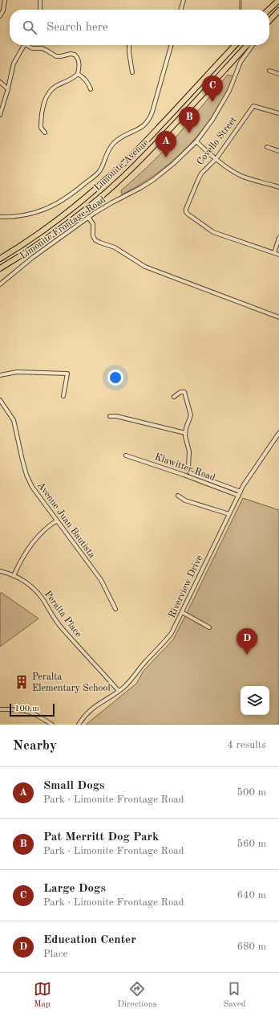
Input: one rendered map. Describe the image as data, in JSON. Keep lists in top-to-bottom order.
{
  "streets": {
    "main road": ["Limonite Avenue"],
    "street": [
      "Covello Street",
      "Limonite Frontage Road",
      "Klawitter Road",
      "Avenue Juan Bautista",
      "Riverview Drive",
      "Peralta Place"
    ]
  },
  "crossings": [
    ["Klawitter Road", "Riverview Drive"],
    ["Riverview Drive", "Peralta Place"]
  ],
  "places": {
    "building": ["Peralta Elementary School"]
  },
  "scale_bar": "100 m",
  "page": {
    "search": "Search here",
    "pins": [
      "C",
      "B",
      "A",
      "D"
    ],
    "scale": "100 m",
    "heading": ["Nearby", "4 results"],
    "list": [
      {
        "mark": "A",
        "name": "Small Dogs",
        "note": "Park · Limonite Frontage Road",
        "value": "500 m"
      },
      {
        "mark": "B",
        "name": "Pat Merritt Dog Park",
        "note": "Park · Limonite Frontage Road",
        "value": "560 m"
      },
      {
        "mark": "C",
        "name": "Large Dogs",
        "note": "Park · Limonite Frontage Road",
        "value": "640 m"
      },
      {
        "mark": "D",
        "name": "Education Center",
        "note": "Place",
        "value": "680 m"
      }
    ],
    "nav": ["Map", "Directions", "Saved"]
  }
}
